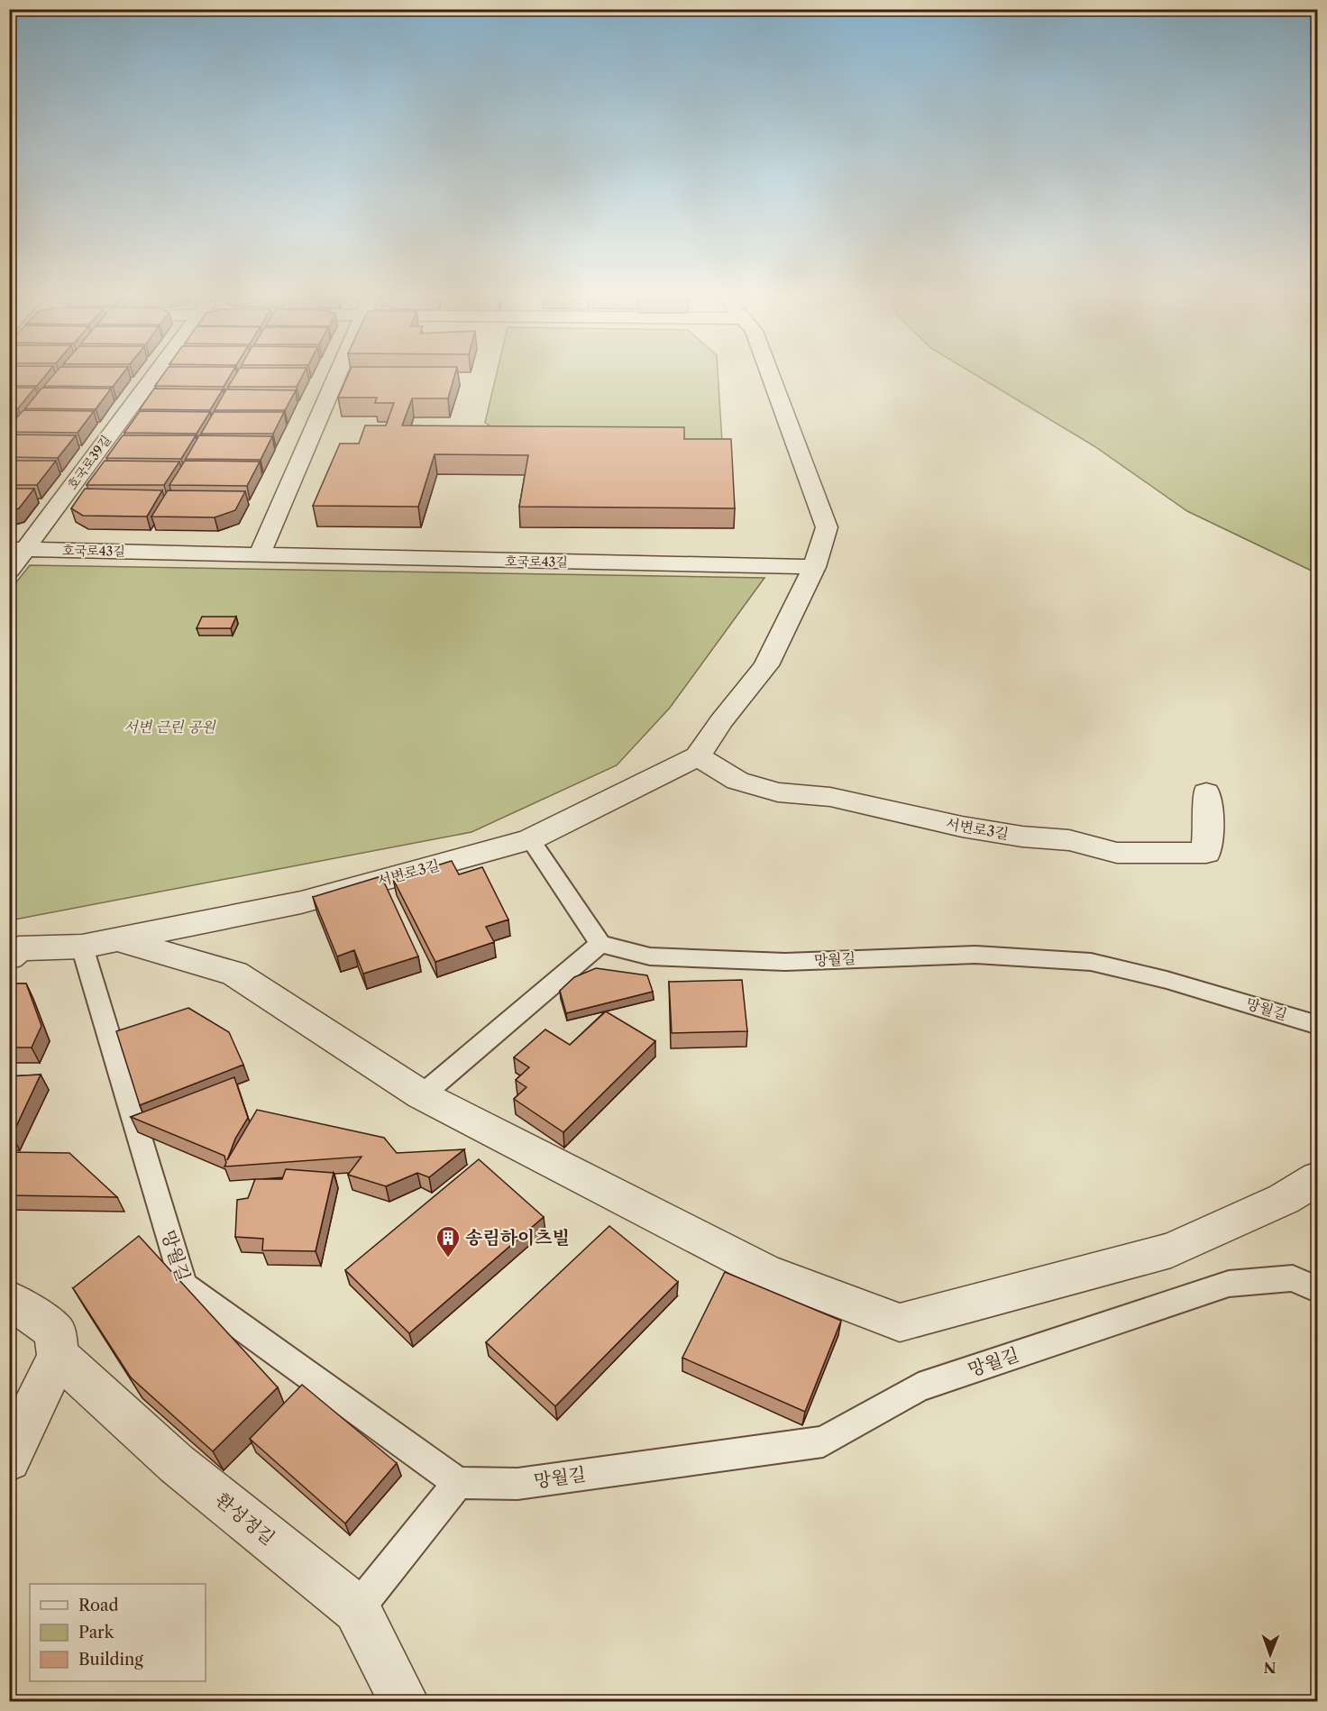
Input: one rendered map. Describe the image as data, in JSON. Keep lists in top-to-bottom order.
{
  "streets": {
    "street": [
      "호국로39길",
      "호국로43길",
      "서변로3길",
      "환성정길"
    ],
    "lane": ["망월길"]
  },
  "crossings": [
    ["호국로39길", "호국로43길"],
    ["호국로43길", "서변로3길"],
    ["서변로3길", "망월길"]
  ],
  "parks": ["서변 근린 공원"],
  "places": {
    "building": ["송림하이츠빌"]
  },
  "legend": ["Road", "Park", "Building"],
  "north": "bottom"
}
